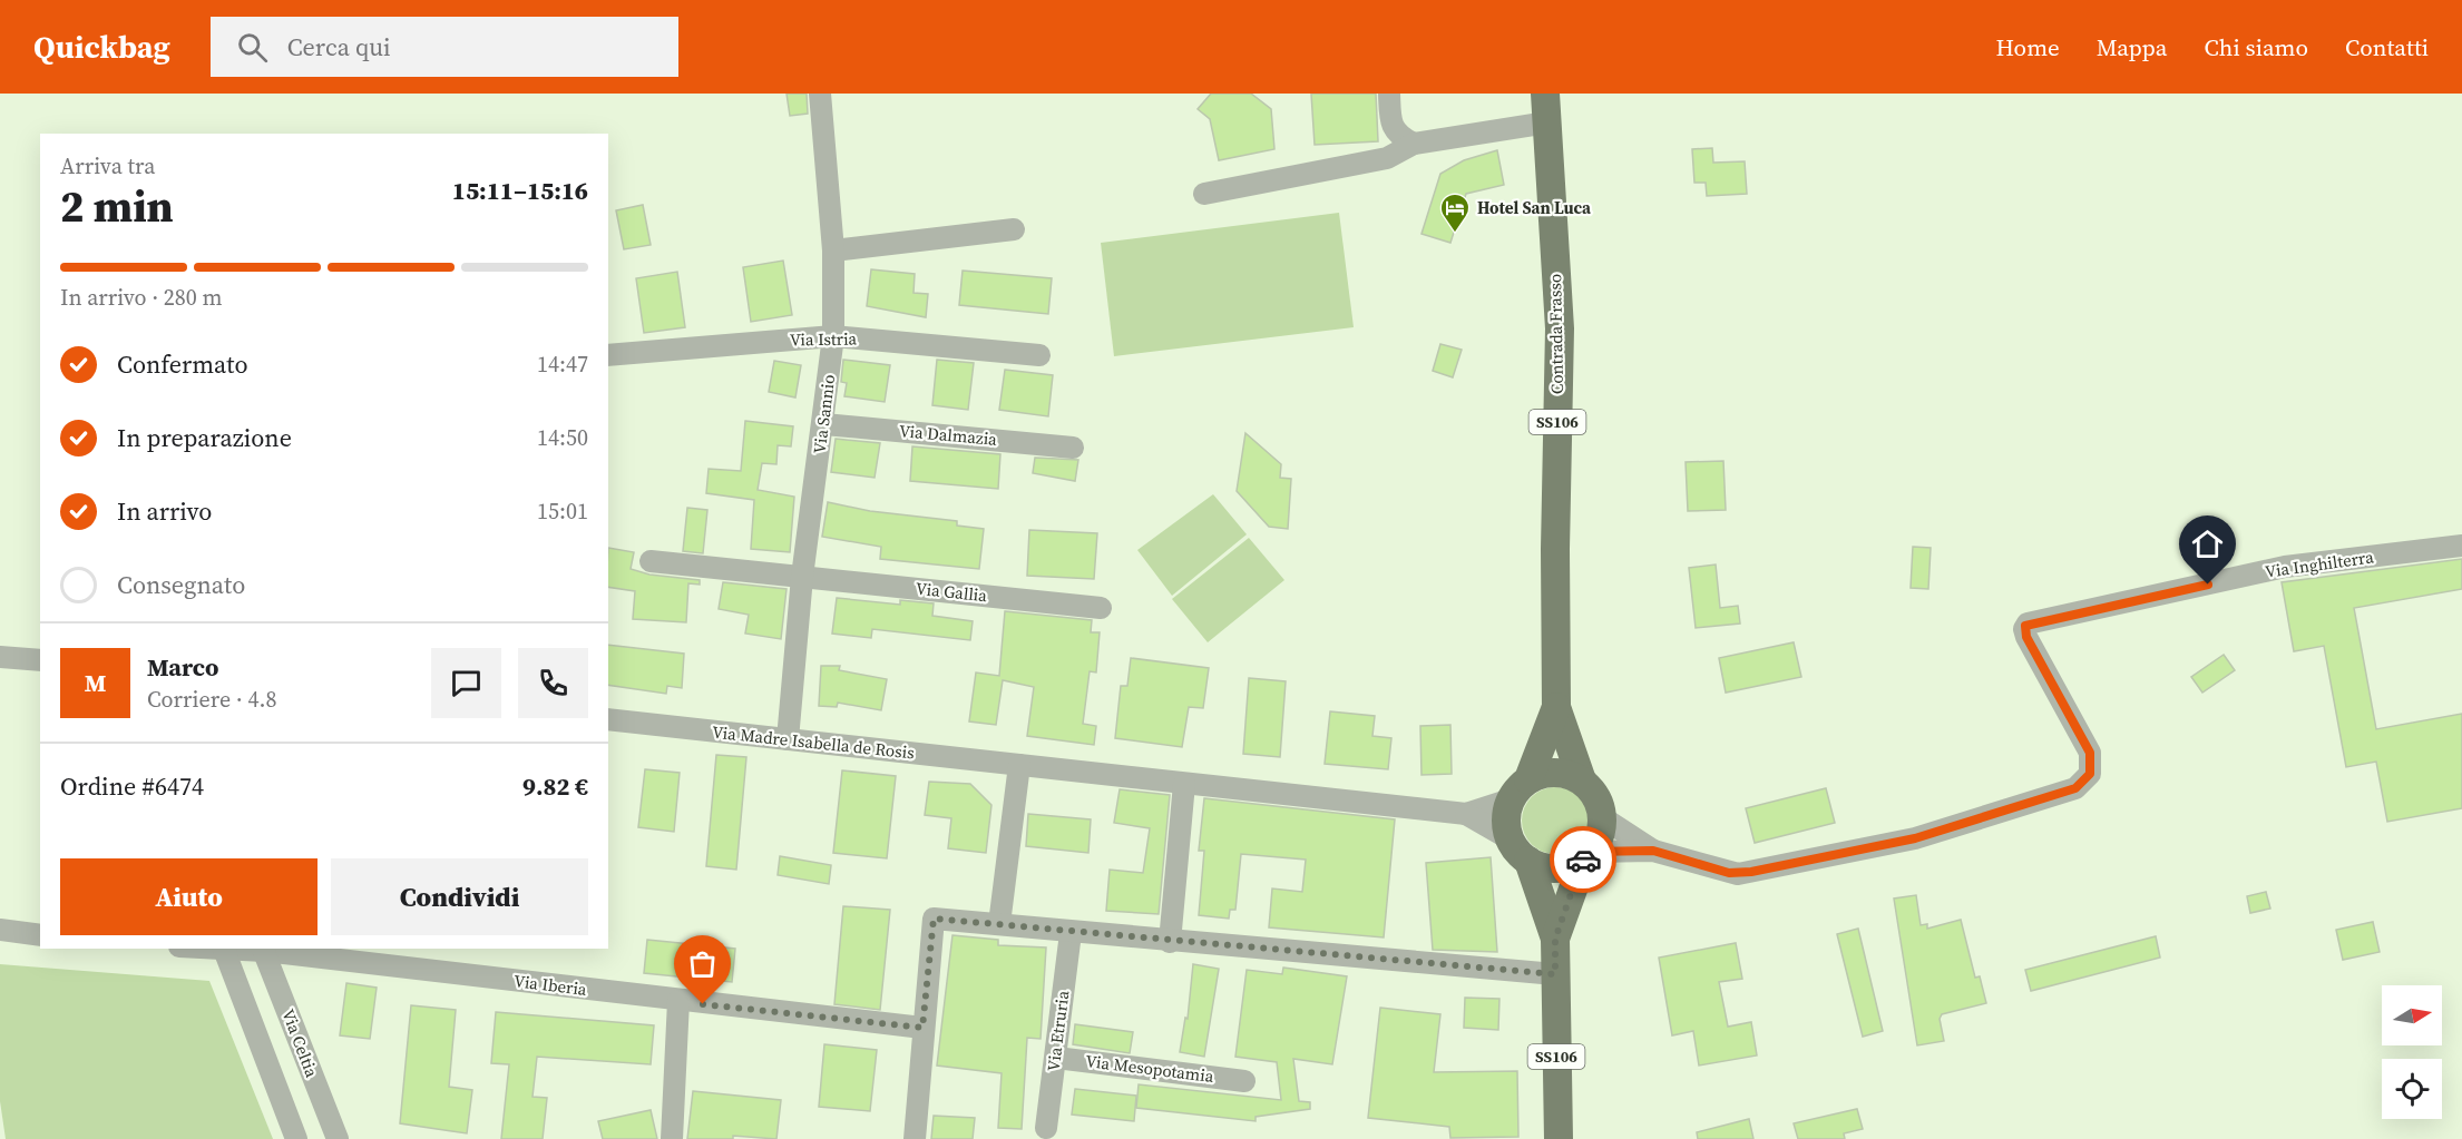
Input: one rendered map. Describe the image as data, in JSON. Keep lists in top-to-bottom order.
{
  "streets": {
    "main road": ["Contrada Frasso", "SS106"],
    "street": [
      "Via Istria",
      "Via Sannio",
      "Via Dalmazia",
      "Via Inghilterra",
      "Via Gallia",
      "Via Madre Isabella de Rosis",
      "Via Iberia",
      "Via Etruria",
      "Via Celtia",
      "Via Mesopotamia"
    ]
  },
  "crossings": [
    ["Contrada Frasso", "SS106"],
    ["Contrada Frasso", "Via Madre Isabella de Rosis"],
    ["Via Istria", "Via Sannio"],
    ["Via Sannio", "Via Dalmazia"],
    ["Via Sannio", "Via Gallia"],
    ["Via Sannio", "Via Madre Isabella de Rosis"],
    ["SS106", "Via Madre Isabella de Rosis"],
    ["Via Iberia", "Via Celtia"],
    ["Via Etruria", "Via Mesopotamia"]
  ],
  "places": {
    "hotel": ["Hotel San Luca"]
  },
  "north": "right",
  "page": {
    "header": "Quickbag",
    "search": "Cerca qui",
    "nav": [
      "Home",
      "Mappa",
      "Chi siamo",
      "Contatti"
    ],
    "heading": ["2 min", "Arriva tra", "15:11–15:16"],
    "panel": [
      "Marco",
      "Corriere · 4.8",
      "Ordine #6474",
      "9.82 €"
    ],
    "bar": "In arrivo · 280 m",
    "list": [
      ["Confermato", "14:47"],
      ["In preparazione", "14:50"],
      ["In arrivo", "15:01"],
      "Consegnato"
    ],
    "round": "M",
    "buttons": ["Aiuto", "Condividi"]
  }
}
